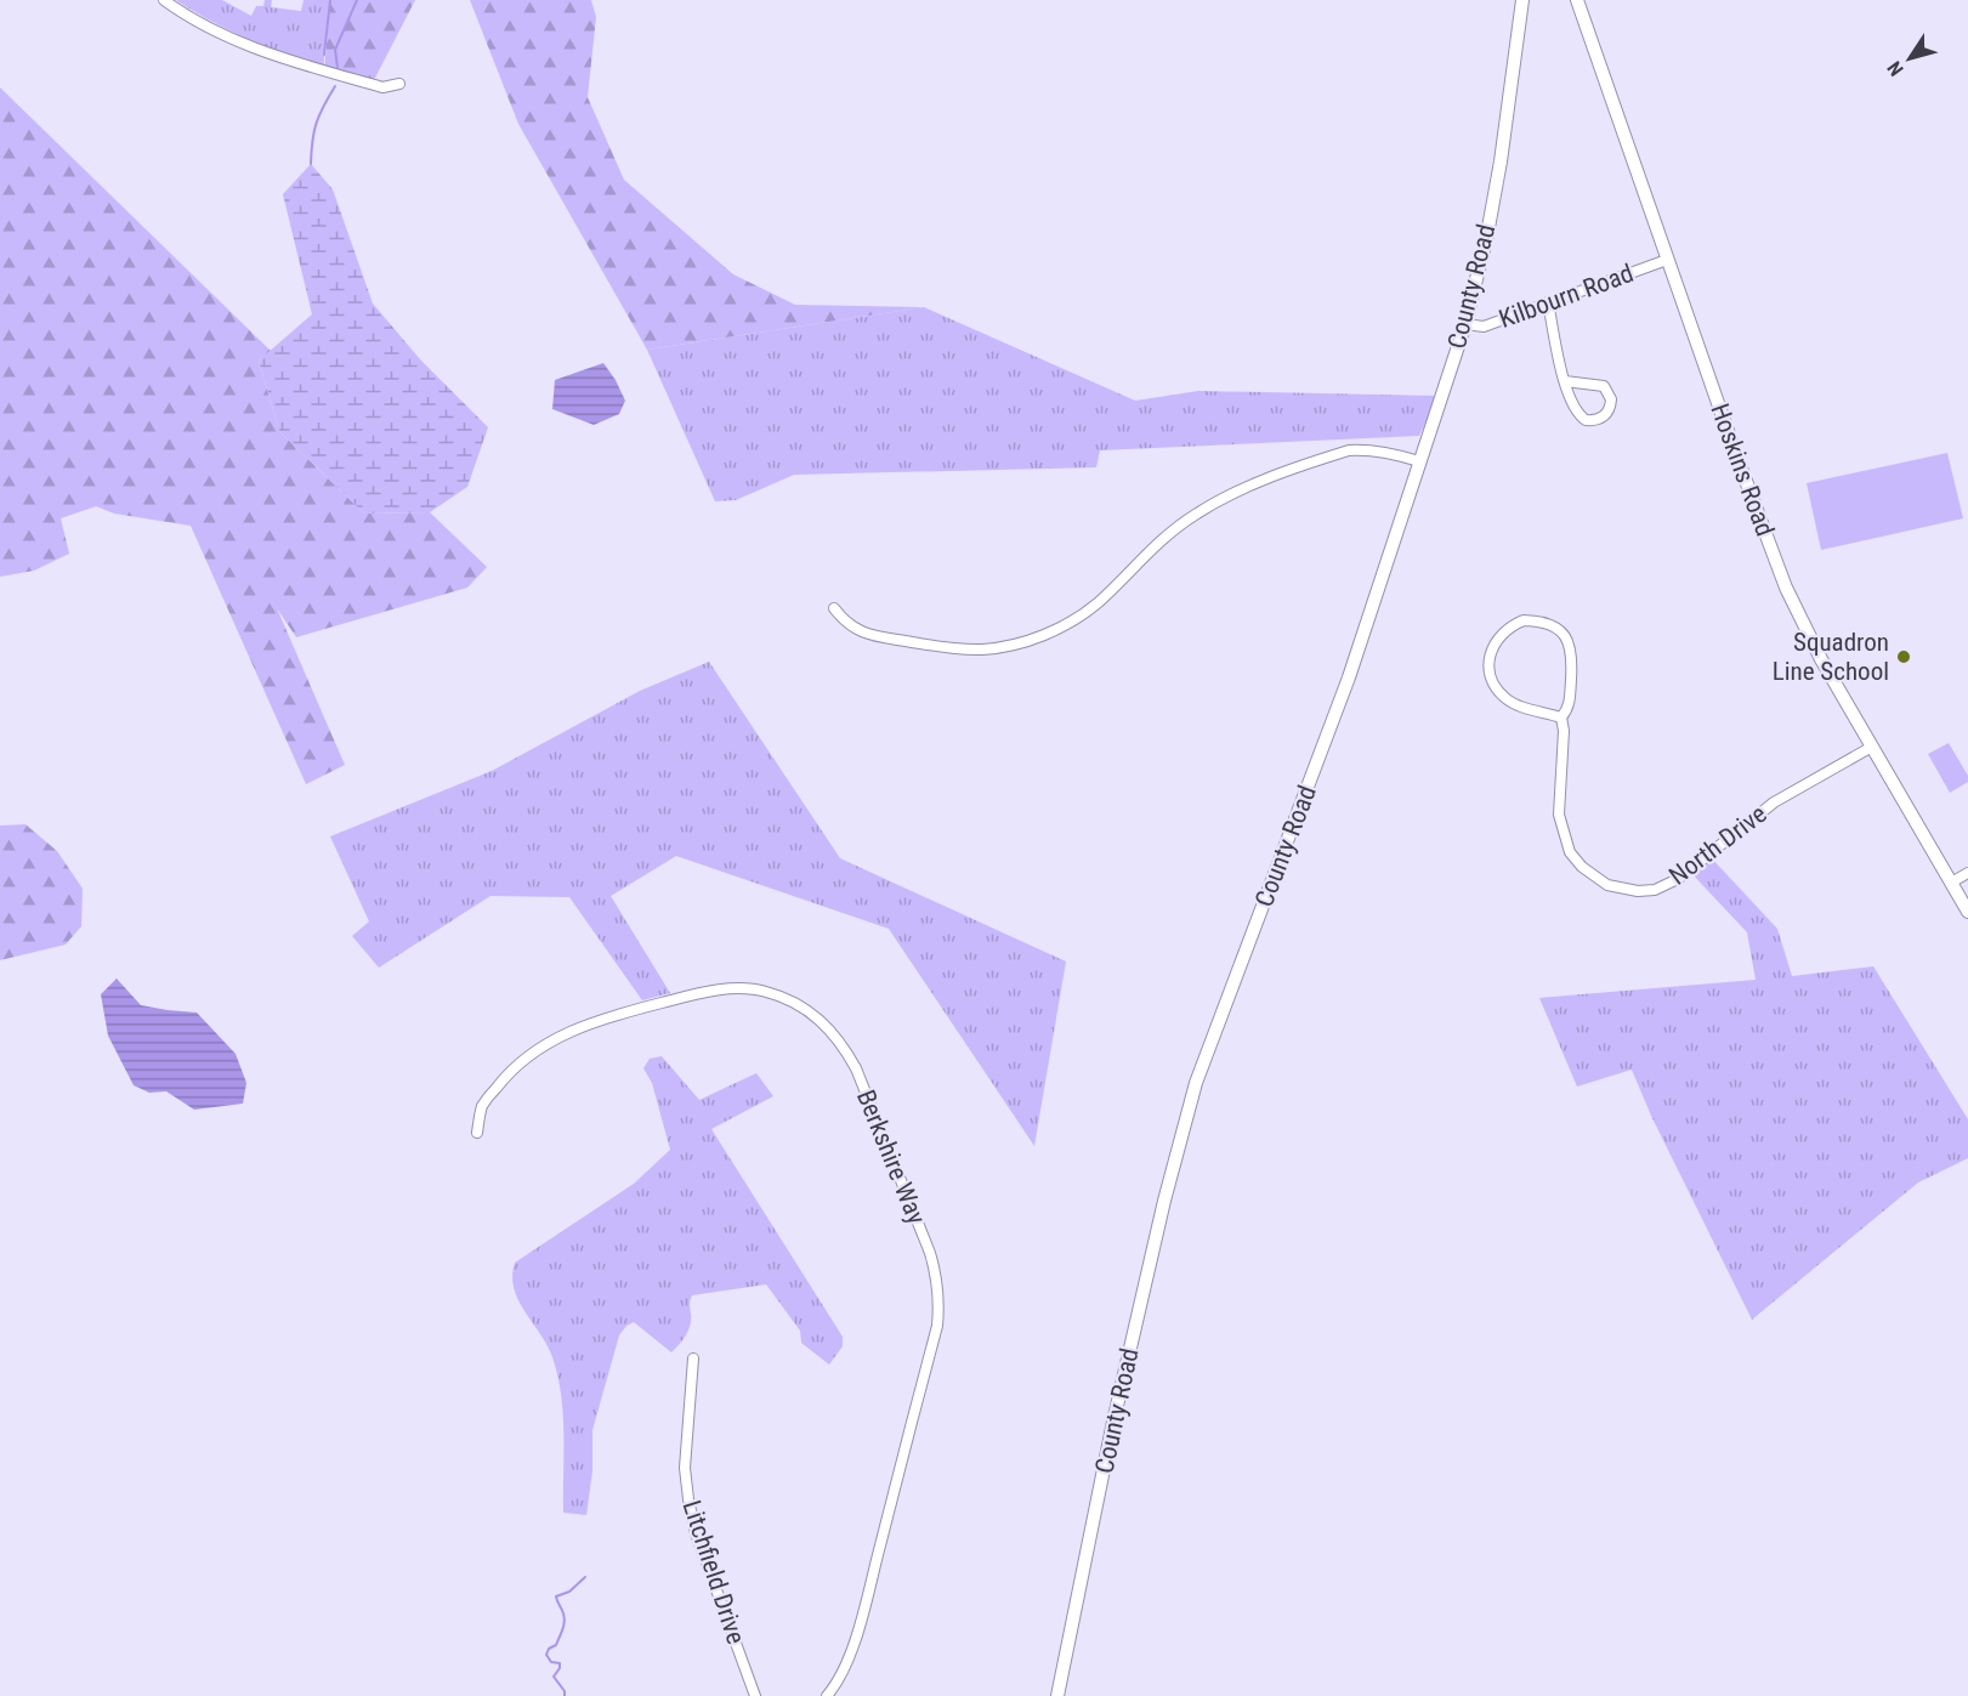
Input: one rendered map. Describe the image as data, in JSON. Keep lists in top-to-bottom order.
{
  "streets": {
    "street": [
      "County Road",
      "Kilbourn Road",
      "Hoskins Road",
      "North Drive",
      "Berkshire Way",
      "Litchfield Drive"
    ]
  },
  "crossings": [
    ["County Road", "Kilbourn Road"],
    ["Kilbourn Road", "Hoskins Road"],
    ["Hoskins Road", "North Drive"]
  ],
  "places": ["Squadron Line School"],
  "north": "bottom left"
}
